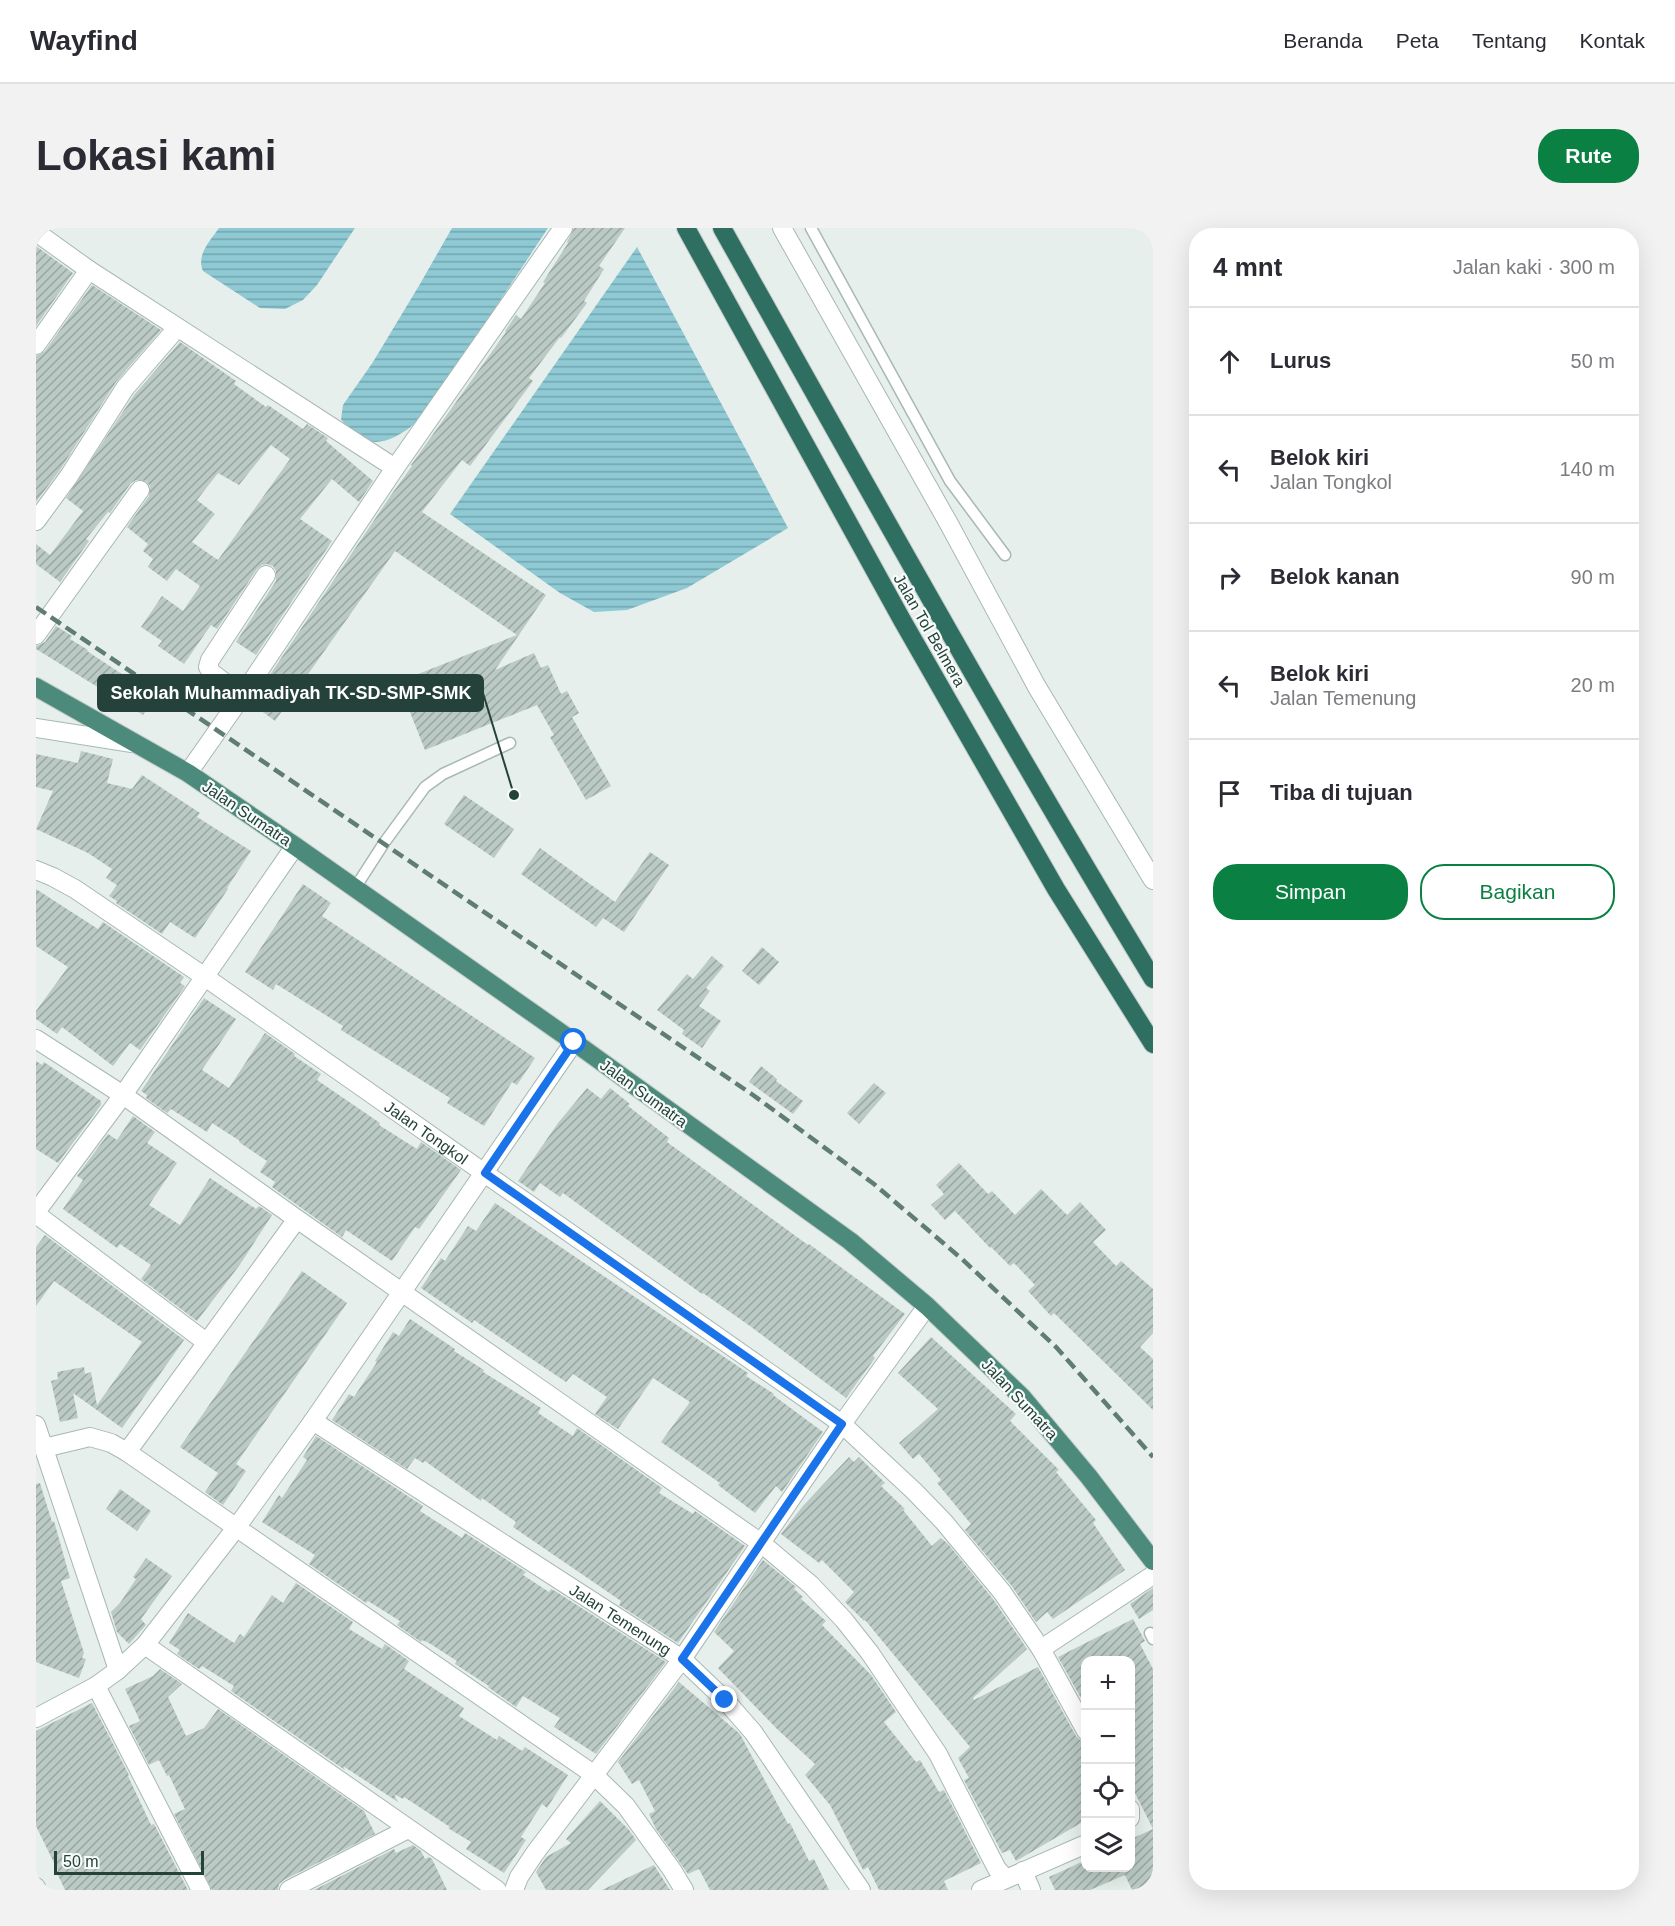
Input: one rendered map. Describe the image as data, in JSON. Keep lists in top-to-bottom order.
{
  "streets": {
    "highway": ["Jalan Tol Belmera", "Jalan Sumatra"],
    "street": ["Jalan Tongkol", "Jalan Temenung"]
  },
  "places": ["Sekolah Muhammadiyah TK-SD-SMP-SMK"],
  "scale_bar": "50 m",
  "page": {
    "header": "Wayfind",
    "nav": [
      "Beranda",
      "Peta",
      "Tentang",
      "Kontak"
    ],
    "buttons": [
      "Rute",
      ["Simpan", "Bagikan"]
    ],
    "title": "Lokasi kami",
    "heading": ["4 mnt", "Jalan kaki · 300 m"],
    "list": [
      ["Lurus", "50 m"],
      ["Belok kiri", "Jalan Tongkol", "140 m"],
      ["Belok kanan", "90 m"],
      ["Belok kiri", "Jalan Temenung", "20 m"],
      "Tiba di tujuan"
    ],
    "map_buttons": ["+", "−"],
    "scale": "50 m"
  }
}
